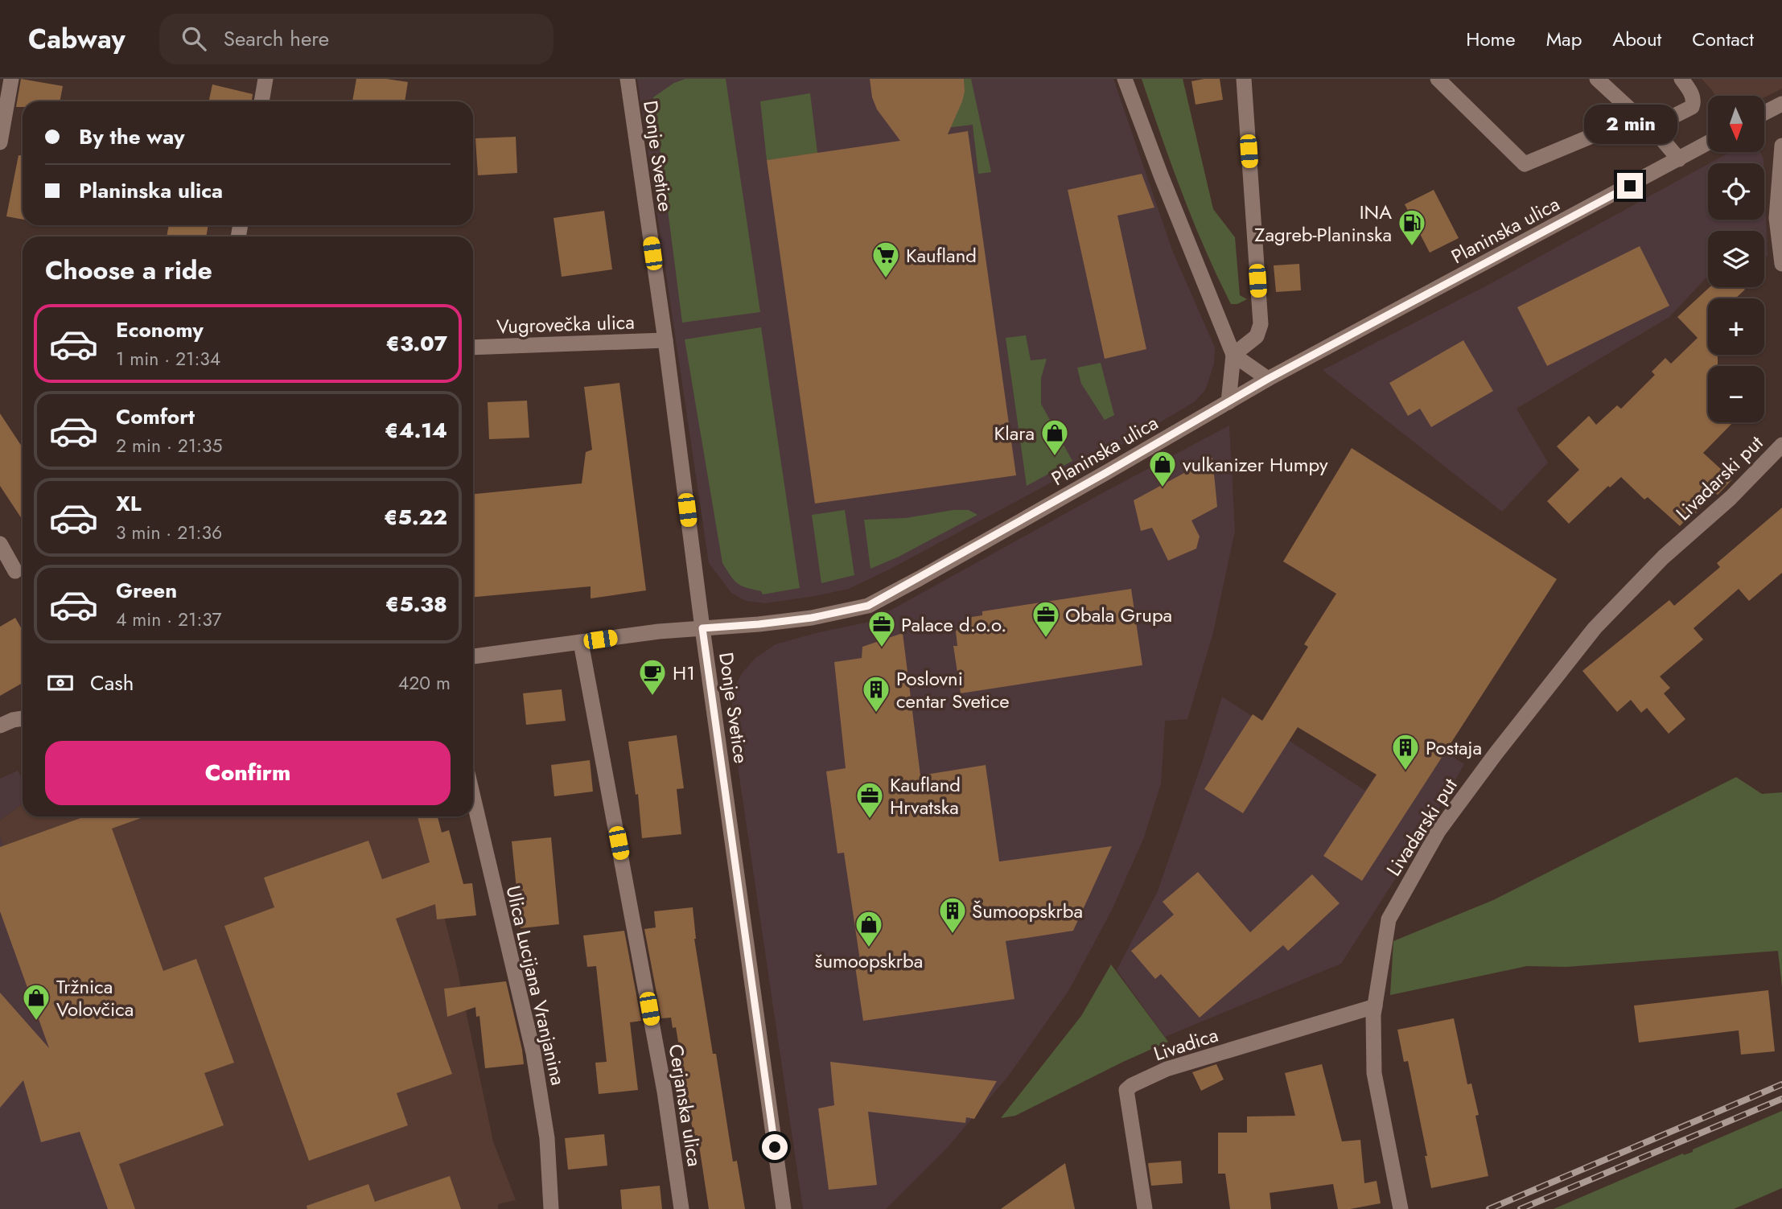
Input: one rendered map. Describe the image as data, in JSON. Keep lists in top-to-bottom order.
{
  "streets": {
    "street": [
      "Donje Svetice",
      "Planinska ulica",
      "Vugrovečka ulica",
      "Livadarski put",
      "Ulica Lucijana Vranjanina",
      "Livadica",
      "Cerjanska ulica"
    ]
  },
  "crossings": [
    ["Donje Svetice", "Planinska ulica"],
    ["Donje Svetice", "Vugrovečka ulica"],
    ["Planinska ulica", "Cerjanska ulica"],
    ["Livadarski put", "Livadica"]
  ],
  "places": {
    "fuel station": ["INA Zagreb-Planinska"],
    "supermarket": ["Kaufland"],
    "shop": [
      "Klara",
      "vulkanizer Humpy",
      "šumoopskrba",
      "Tržnica Volovčica"
    ],
    "office": ["Obala Grupa", "Palace d.o.o.", "Kaufland Hrvatska"],
    "cafe": ["H1"],
    "building": ["Poslovni centar Svetice", "Postaja", "Šumoopskrba"]
  },
  "north": "bottom",
  "page": {
    "header": "Cabway",
    "search": "Search here",
    "nav": [
      "Home",
      "Map",
      "About",
      "Contact"
    ],
    "map_buttons": ["+", "−"],
    "banner": ["By the way", "Planinska ulica"],
    "bubble": "2 min",
    "heading": "Choose a ride",
    "list": [
      {
        "name": "Economy",
        "note": "1 min · 21:34",
        "value": "€3.07"
      },
      {
        "name": "Comfort",
        "note": "2 min · 21:35",
        "value": "€4.14"
      },
      {
        "name": "XL",
        "note": "3 min · 21:36",
        "value": "€5.22"
      },
      {
        "name": "Green",
        "note": "4 min · 21:37",
        "value": "€5.38"
      }
    ],
    "pay": ["Cash", "420 m"],
    "buttons": "Confirm"
  }
}
